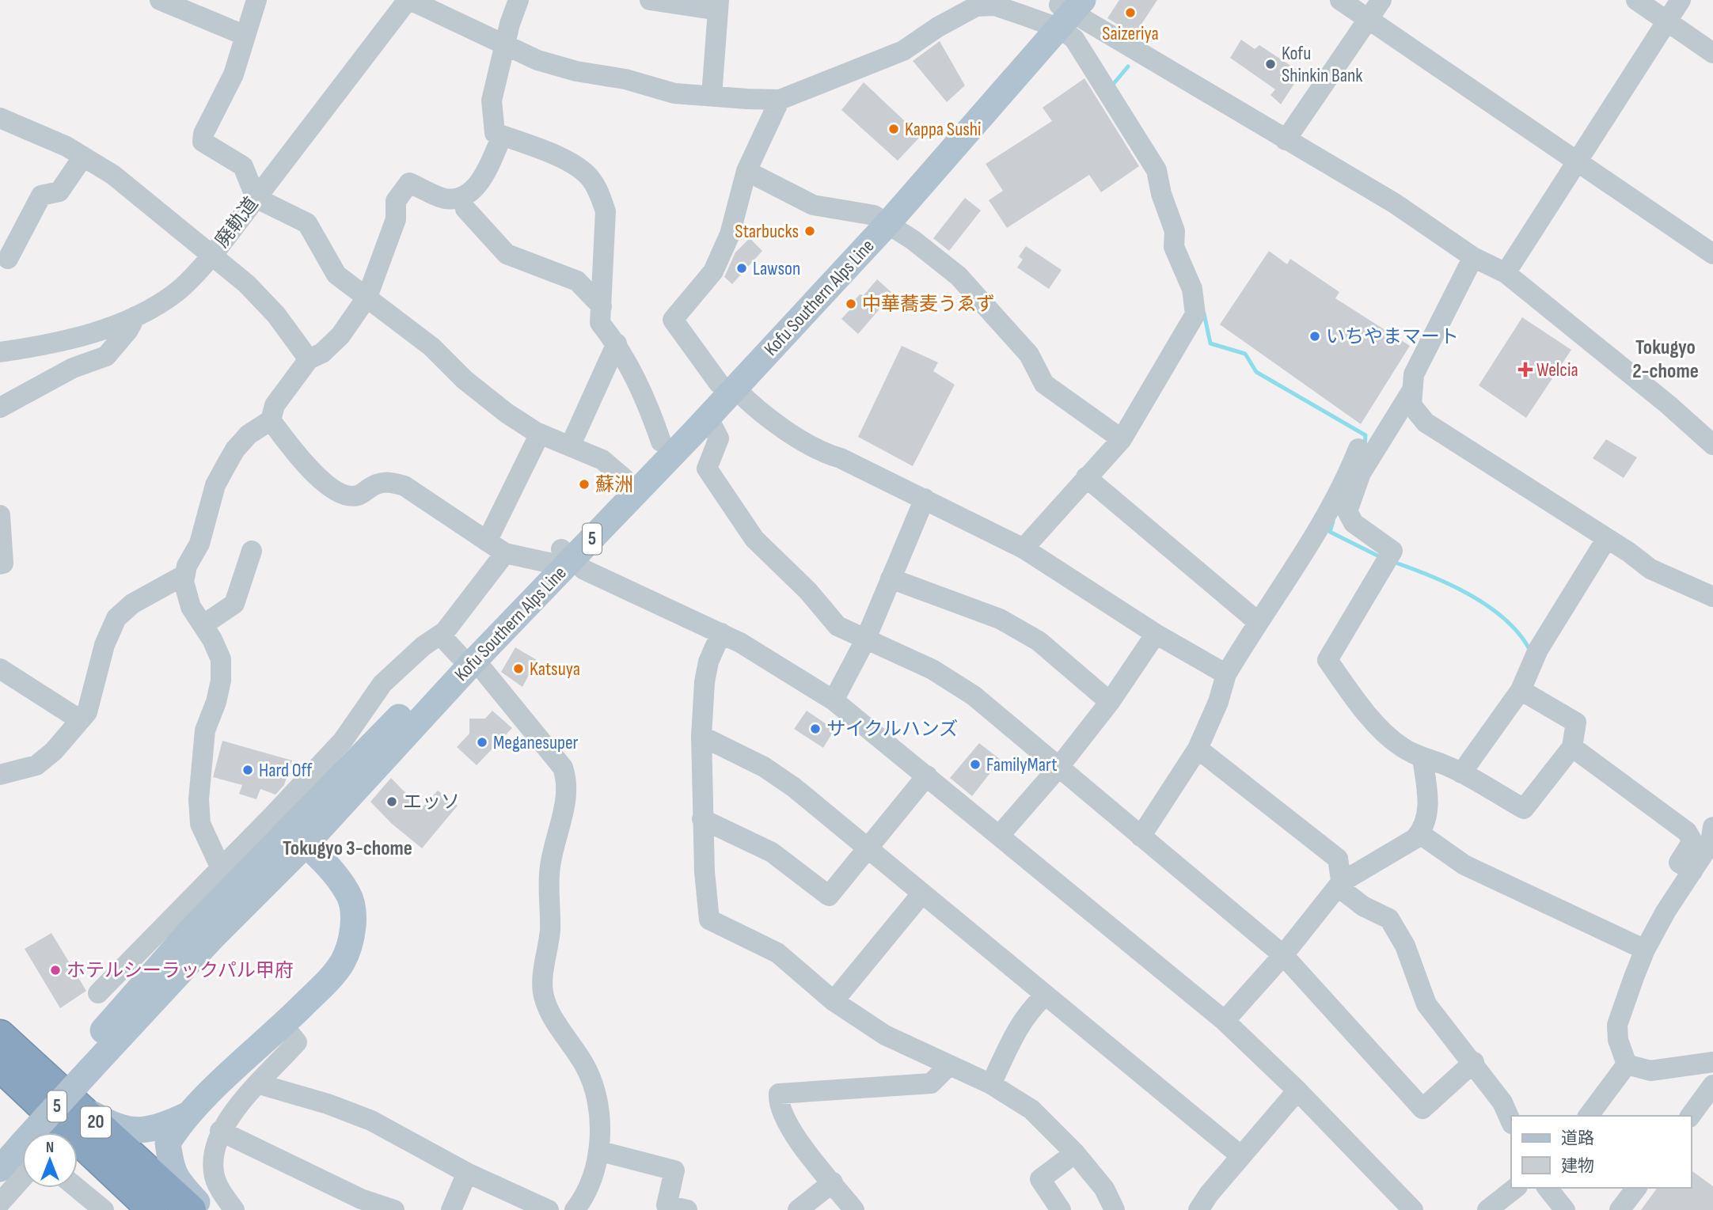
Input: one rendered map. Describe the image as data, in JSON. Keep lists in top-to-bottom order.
{
  "streets": {
    "highway": ["20"],
    "main road": ["Kofu Southern Alps Line", "5"],
    "street": ["廃軌道"]
  },
  "districts": ["Tokugyo 2-chome", "Tokugyo 3-chome"],
  "places": {
    "other": [
      "Saizeriya",
      "Kofu Shinkin Bank",
      "Kappa Sushi",
      "Starbucks",
      "Lawson",
      "中華蕎麦うゑず",
      "いちやまマート",
      "蘇洲",
      "Katsuya",
      "サイクルハンズ",
      "Meganesuper",
      "FamilyMart",
      "Hard Off",
      "エッソ",
      "ホテルシーラックパル甲府"
    ],
    "health": ["Welcia"]
  },
  "legend": ["道路", "建物"],
  "north": "top"
}
